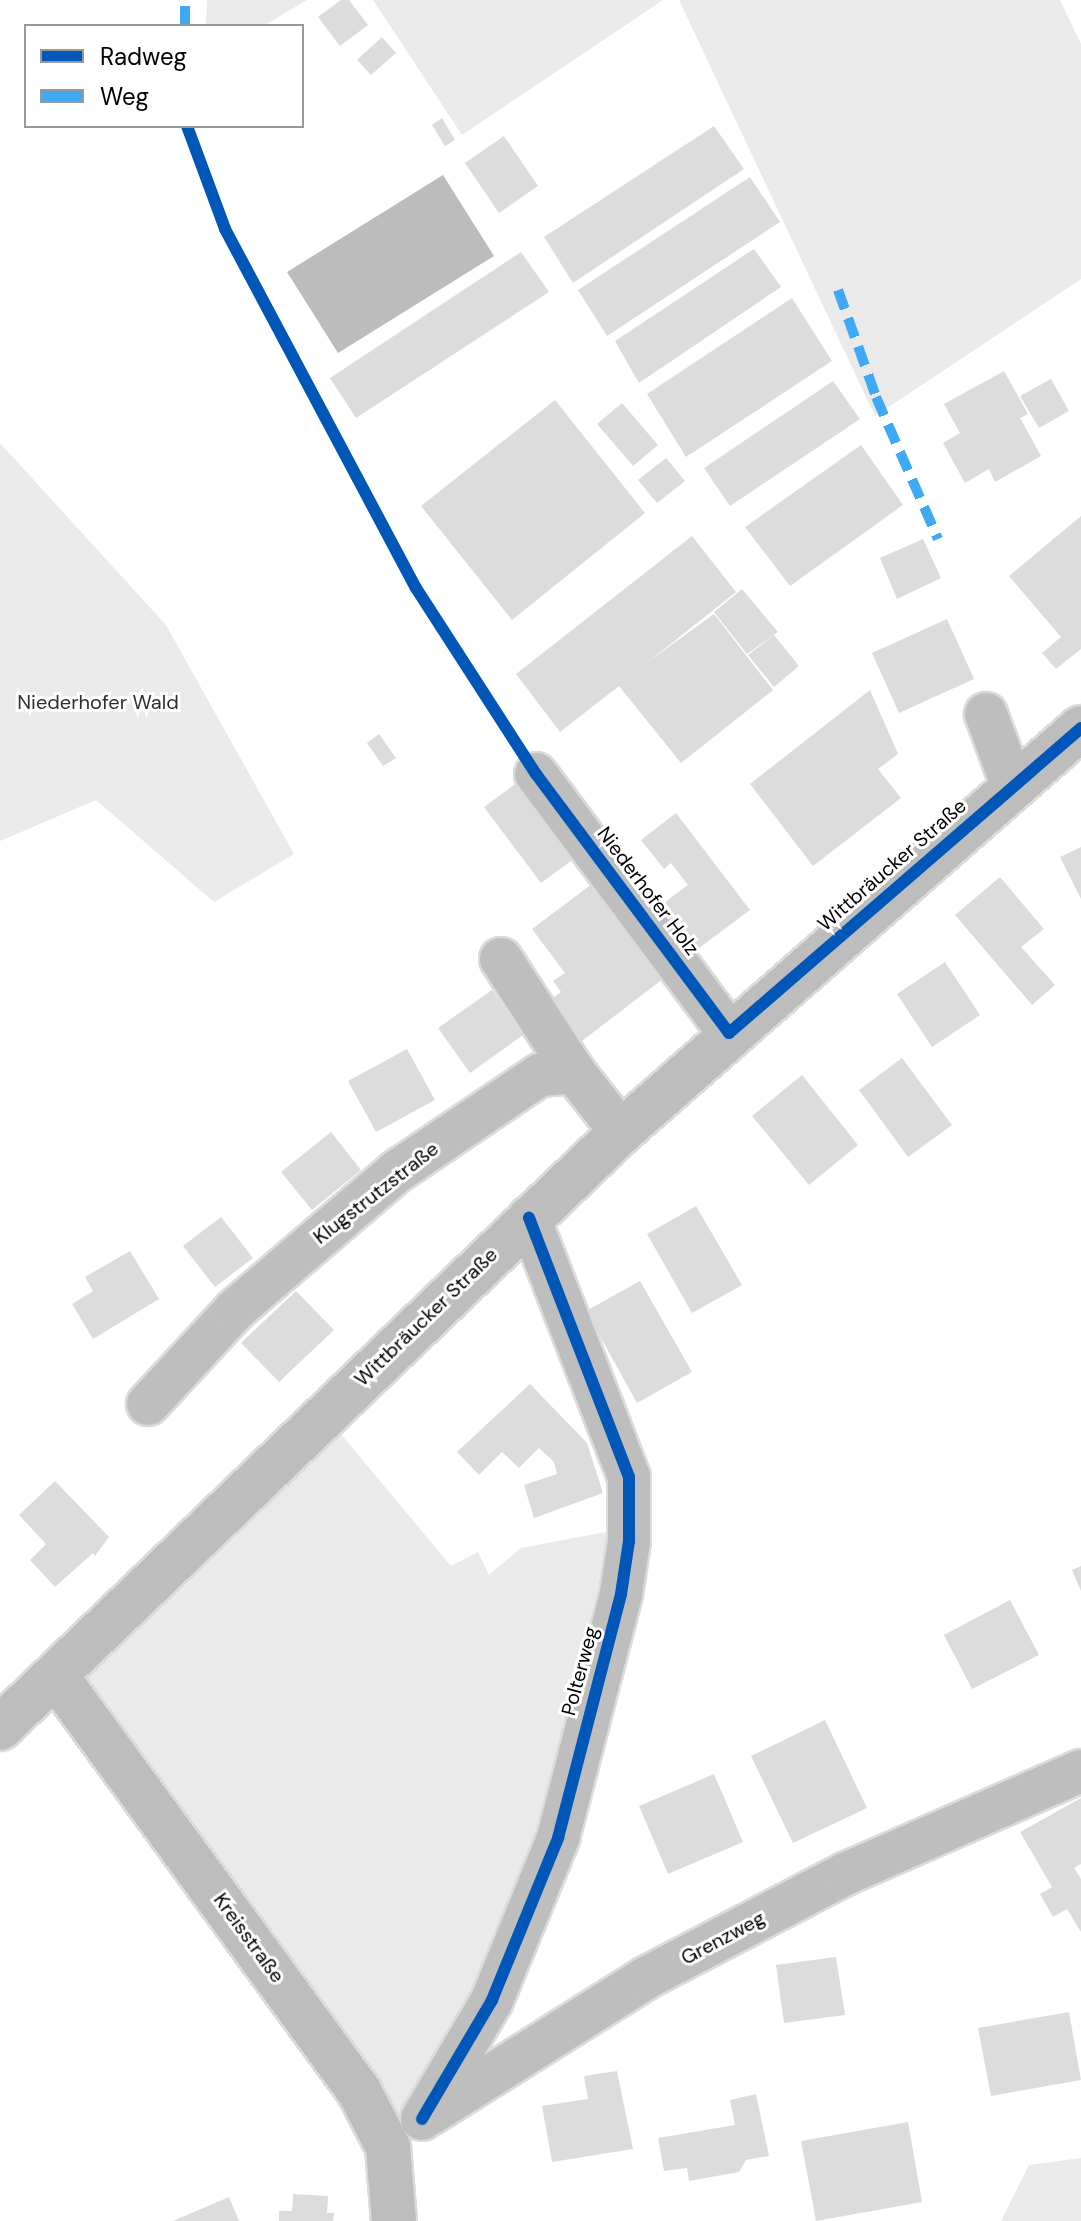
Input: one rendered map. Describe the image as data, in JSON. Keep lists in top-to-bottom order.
{
  "streets": {
    "main road": ["Wittbräucker Straße", "Kreisstraße"],
    "street": [
      "Niederhofer Holz",
      "Klugstrutzstraße",
      "Polterweg",
      "Grenzweg"
    ]
  },
  "crossings": [
    ["Wittbräucker Straße", "Niederhofer Holz"],
    ["Wittbräucker Straße", "Polterweg"],
    ["Wittbräucker Straße", "Kreisstraße"],
    ["Polterweg", "Grenzweg"],
    ["Kreisstraße", "Grenzweg"]
  ],
  "parks": ["Niederhofer Wald"],
  "legend": ["Radweg", "Weg"]
}
